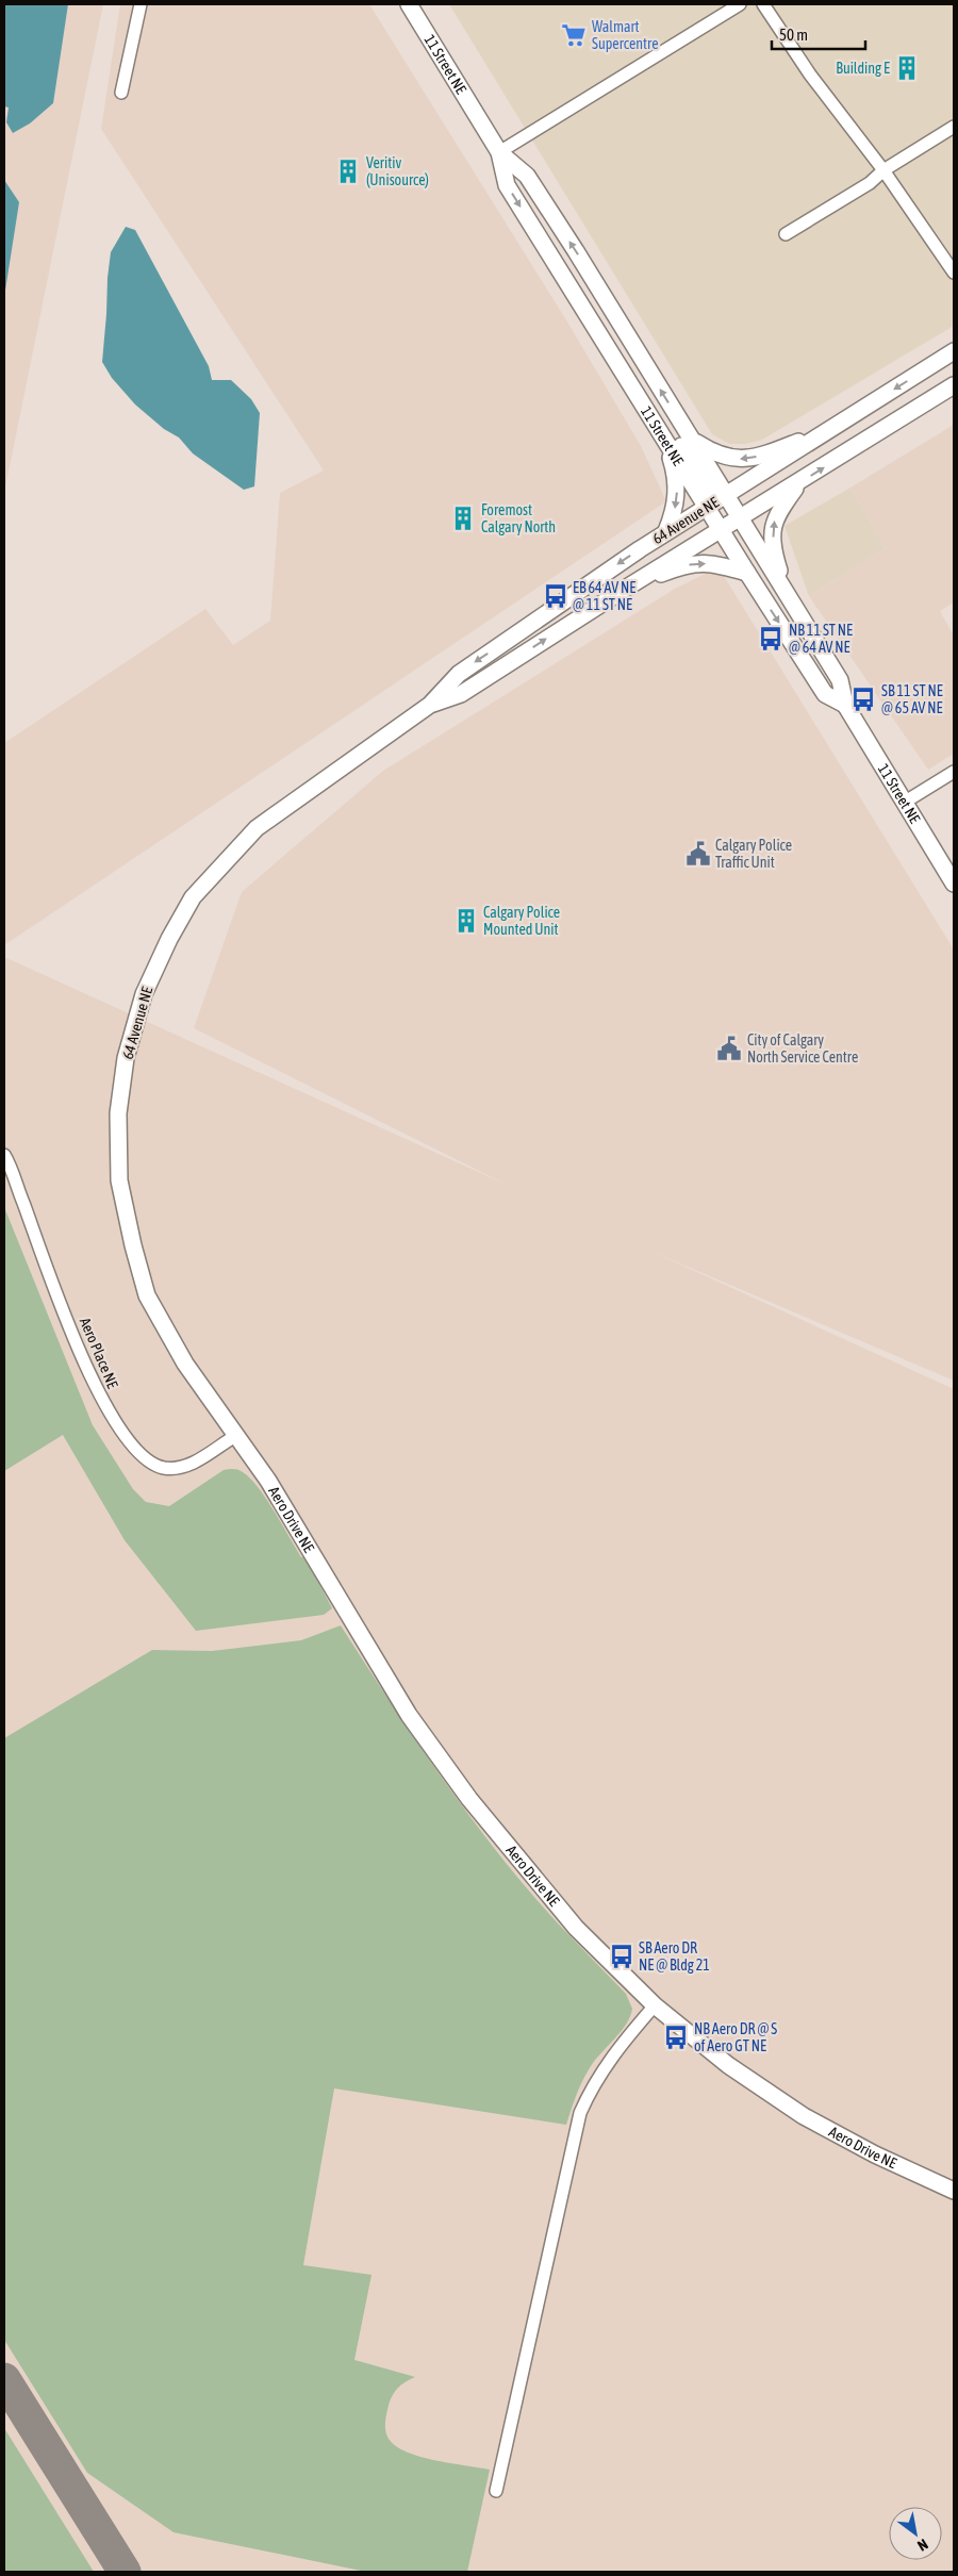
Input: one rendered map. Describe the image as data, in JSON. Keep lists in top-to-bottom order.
{
  "streets": {
    "street": [
      "11 Street NE",
      "64 Avenue NE",
      "Aero Place NE",
      "Aero Drive NE"
    ]
  },
  "crossings": [
    ["11 Street NE", "64 Avenue NE"],
    ["64 Avenue NE", "Aero Place NE"],
    ["64 Avenue NE", "Aero Drive NE"],
    ["Aero Place NE", "Aero Drive NE"]
  ],
  "places": {
    "supermarket": ["Walmart Supercentre"],
    "building": [
      "Building E",
      "Veritiv (Unisource)",
      "Foremost Calgary North",
      "Calgary Police Mounted Unit"
    ],
    "bus stop": [
      "EB 64 AV NE @ 11 ST NE",
      "NB 11 ST NE @ 64 AV NE",
      "SB 11 ST NE @ 65 AV NE",
      "SB Aero DR NE @ Bldg 21",
      "NB Aero DR @ S of Aero GT NE"
    ],
    "public building": ["Calgary Police Traffic Unit", "City of Calgary North Service Centre"]
  },
  "scale_bar": "50 m",
  "north": "bottom right"
}
